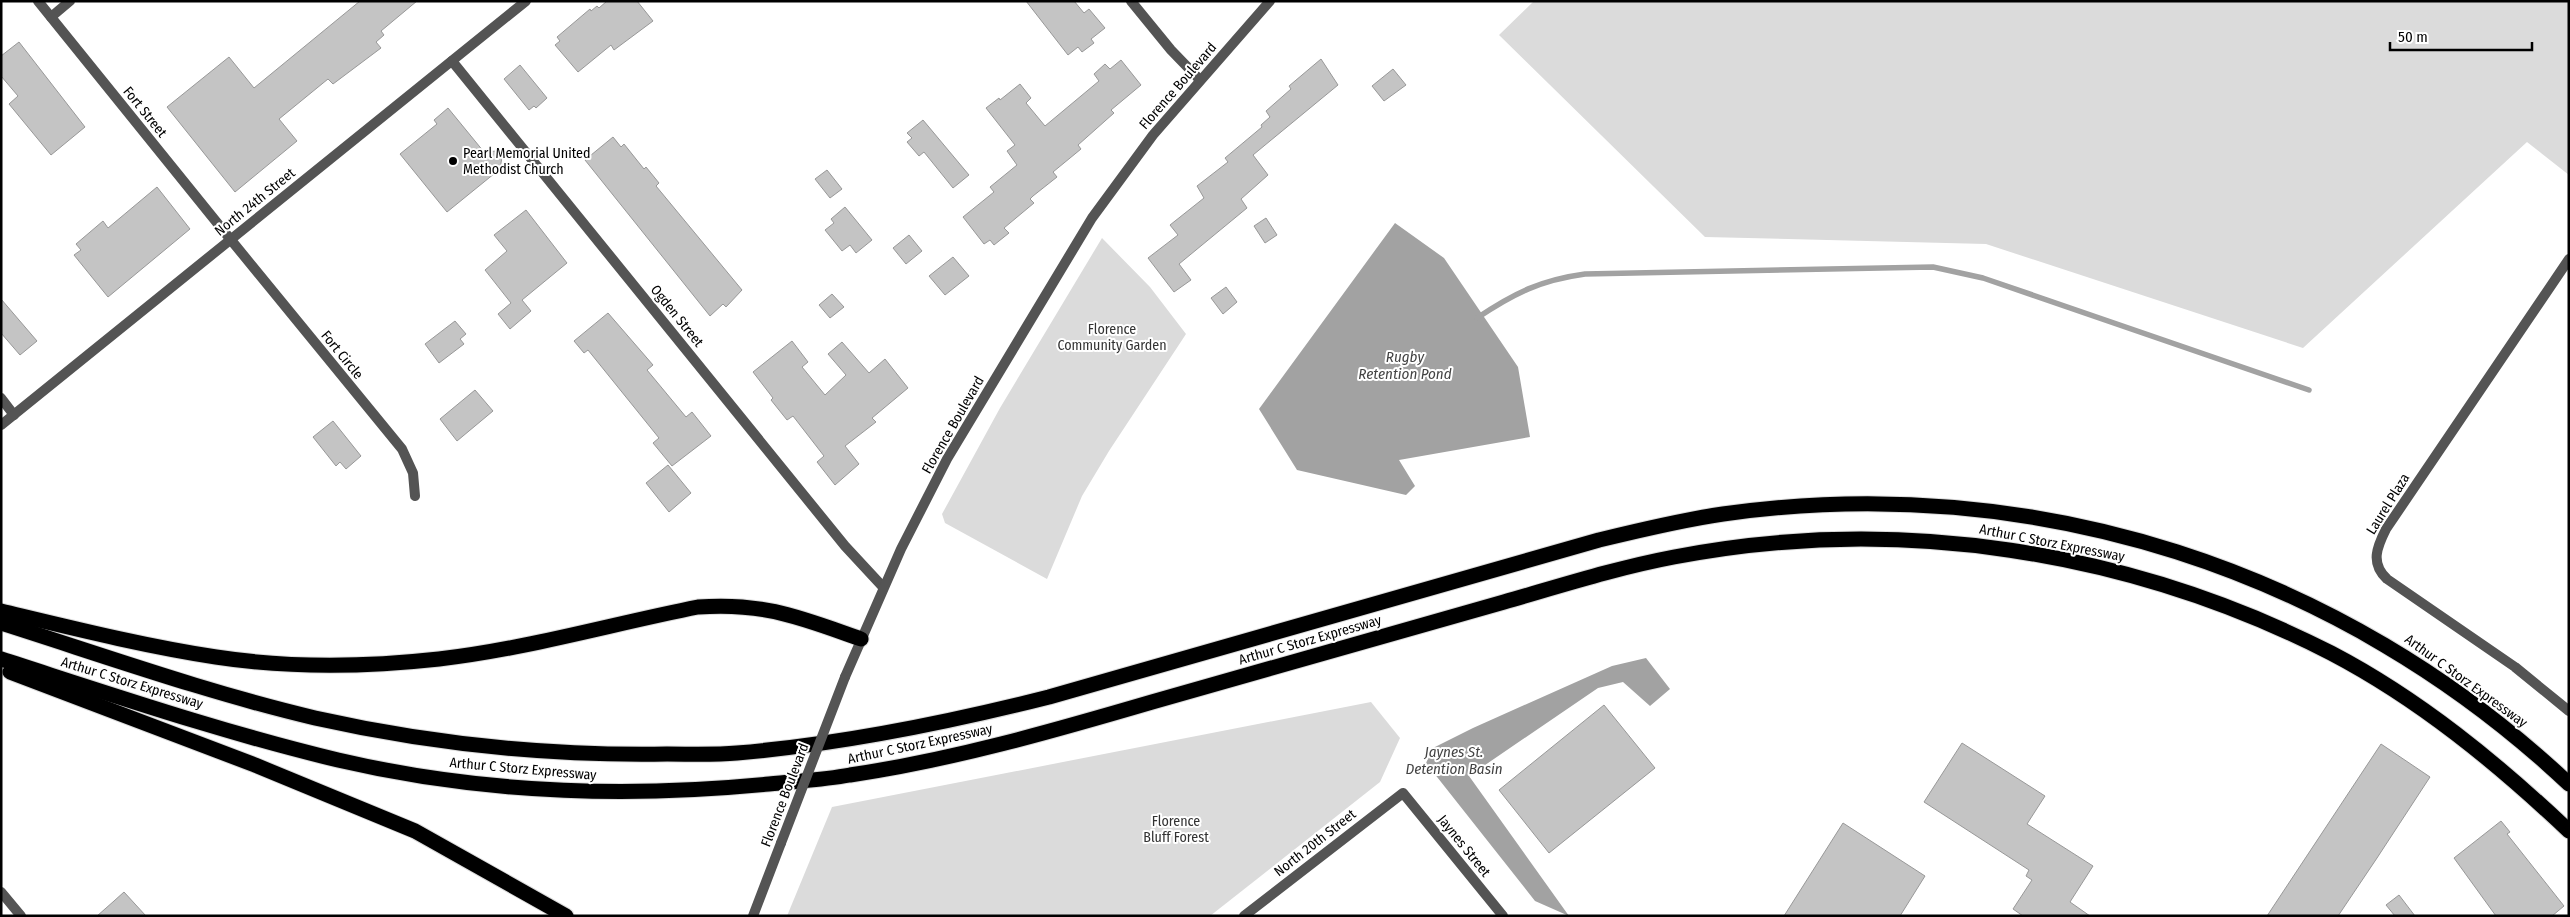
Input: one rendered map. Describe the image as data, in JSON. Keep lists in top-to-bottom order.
{
  "streets": {
    "highway": ["Arthur C Storz Expressway"],
    "street": [
      "Florence Boulevard",
      "Fort Street",
      "North 24th Street",
      "Ogden Street",
      "Fort Circle",
      "Laurel Plaza",
      "North 20th Street",
      "Jaynes Street"
    ]
  },
  "crossings": [
    ["Florence Boulevard", "Ogden Street"],
    ["Fort Street", "North 24th Street"],
    ["Fort Street", "Fort Circle"],
    ["North 24th Street", "Ogden Street"],
    ["North 24th Street", "Fort Circle"],
    ["North 20th Street", "Jaynes Street"]
  ],
  "water": ["Rugby Retention Pond", "Jaynes St. Detention Basin"],
  "parks": ["Florence Community Garden", "Florence Bluff Forest"],
  "places": ["Pearl Memorial United Methodist Church"],
  "scale_bar": "50 m"
}
